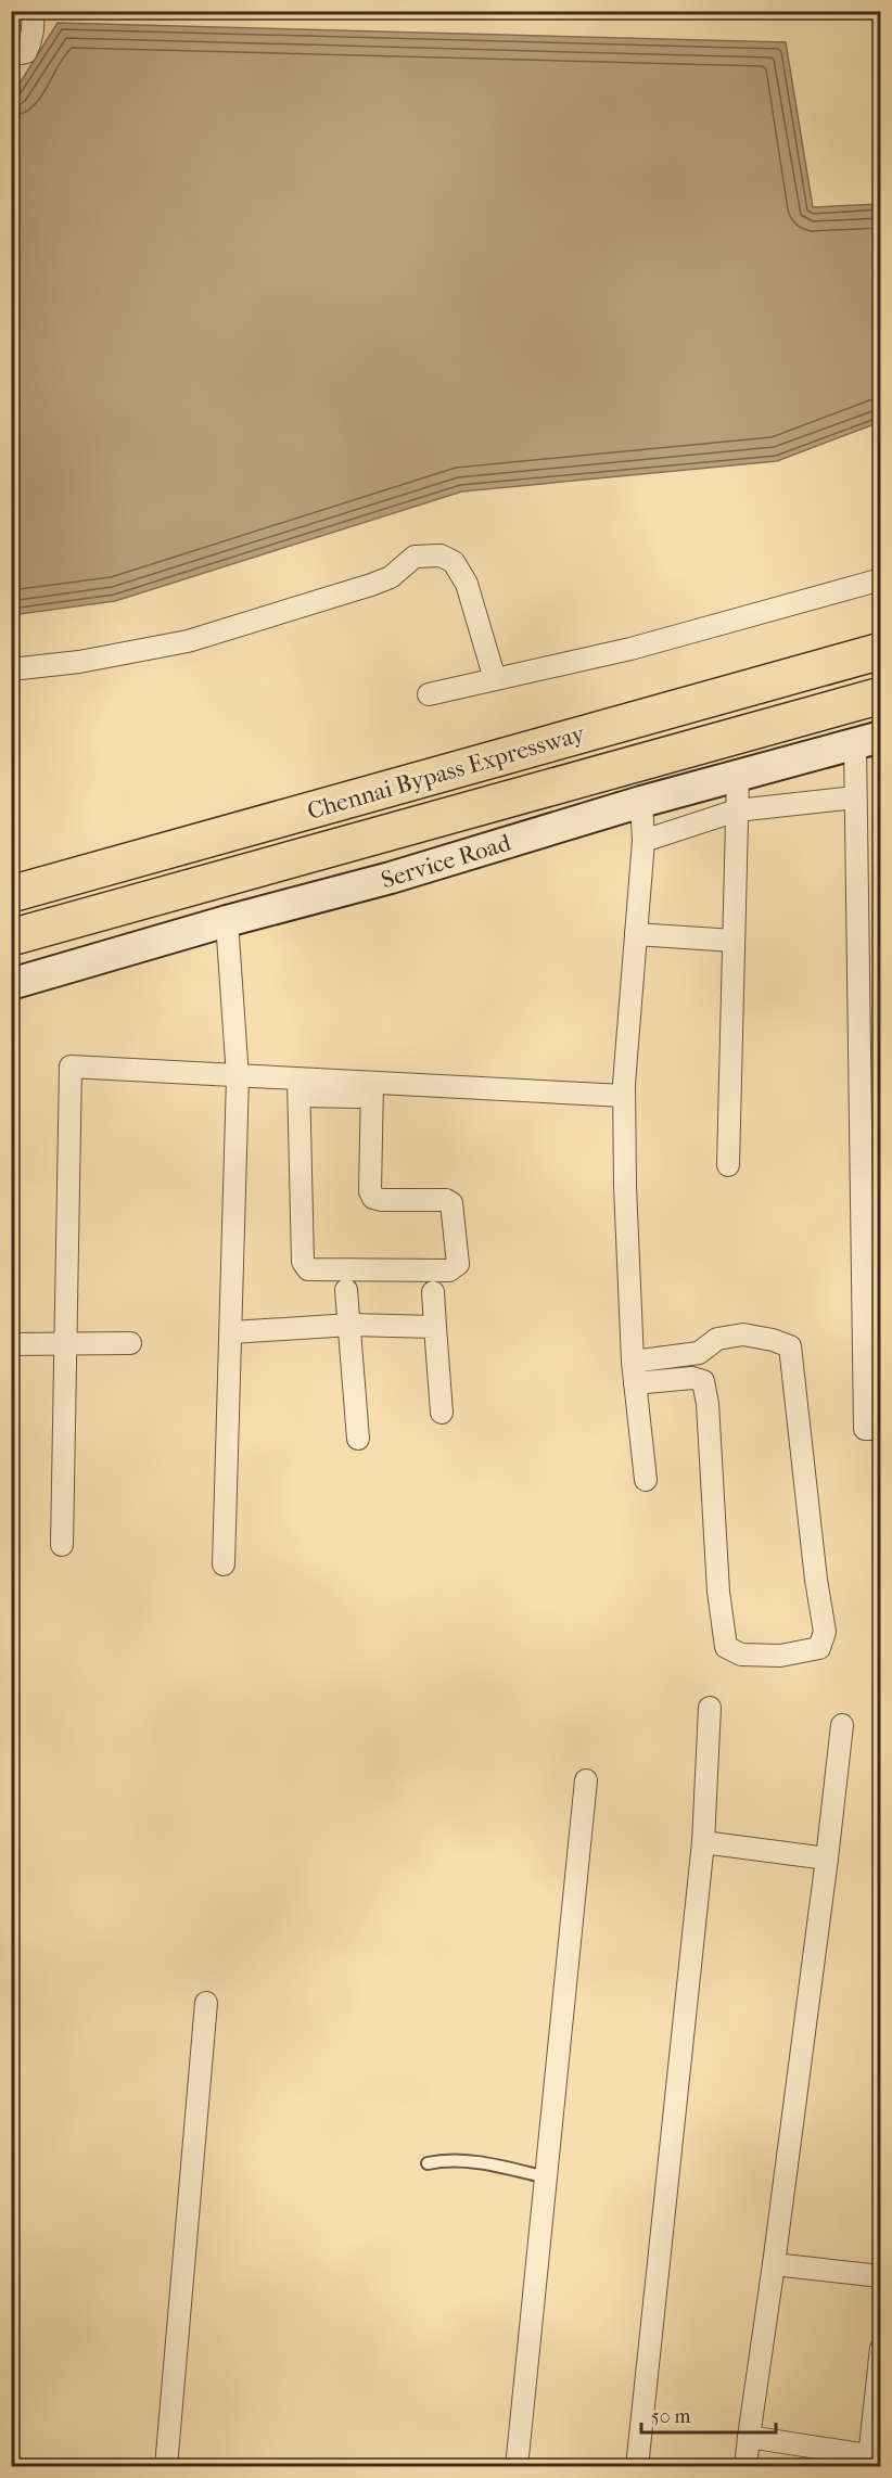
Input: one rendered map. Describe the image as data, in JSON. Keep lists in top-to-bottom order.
{
  "streets": {
    "highway": ["Chennai Bypass Expressway"],
    "street": ["Service Road"]
  },
  "scale_bar": "50 m"
}
